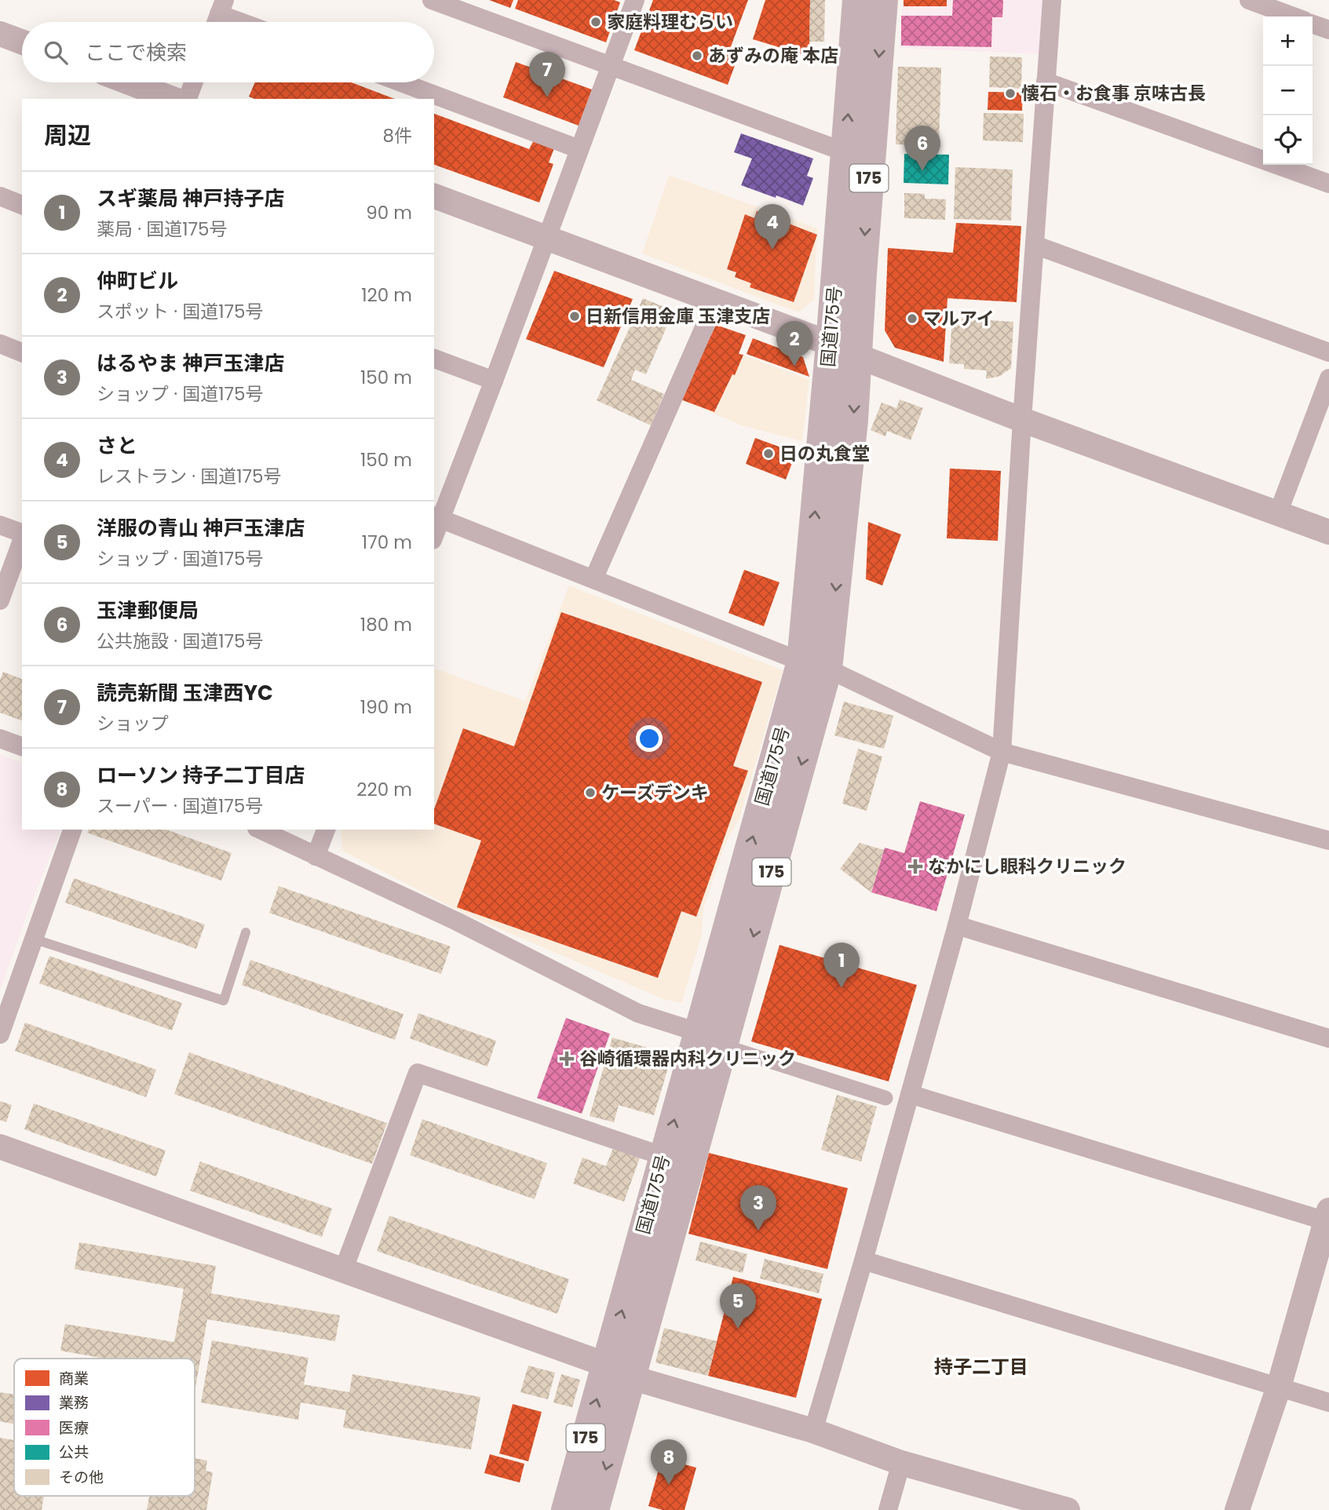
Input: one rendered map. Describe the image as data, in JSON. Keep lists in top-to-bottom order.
{
  "streets": {
    "highway": ["175", "国道175号"]
  },
  "districts": ["持子二丁目"],
  "places": {
    "other": [
      "家庭料理むらい",
      "あずみの庵 本店",
      "懐石・お食事 京味古長",
      "日新信用金庫 玉津支店",
      "マルアイ",
      "日の丸食堂",
      "ケーズデンキ"
    ],
    "health": ["なかにし眼科クリニック", "谷崎循環器内科クリニック"]
  },
  "legend": [
    "商業",
    "業務",
    "医療",
    "公共",
    "その他"
  ],
  "page": {
    "map_buttons": ["+", "−"],
    "search": "ここで検索",
    "pins": [
      "7",
      "6",
      "4",
      "2",
      "1",
      "3",
      "5",
      "8"
    ],
    "heading": ["周辺", "8件"],
    "list": [
      {
        "mark": "1",
        "name": "スギ薬局 神戸持子店",
        "note": "薬局 · 国道175号",
        "value": "90 m"
      },
      {
        "mark": "2",
        "name": "仲町ビル",
        "note": "スポット · 国道175号",
        "value": "120 m"
      },
      {
        "mark": "3",
        "name": "はるやま 神戸玉津店",
        "note": "ショップ · 国道175号",
        "value": "150 m"
      },
      {
        "mark": "4",
        "name": "さと",
        "note": "レストラン · 国道175号",
        "value": "150 m"
      },
      {
        "mark": "5",
        "name": "洋服の青山 神戸玉津店",
        "note": "ショップ · 国道175号",
        "value": "170 m"
      },
      {
        "mark": "6",
        "name": "玉津郵便局",
        "note": "公共施設 · 国道175号",
        "value": "180 m"
      },
      {
        "mark": "7",
        "name": "読売新聞 玉津西YC",
        "note": "ショップ",
        "value": "190 m"
      },
      {
        "mark": "8",
        "name": "ローソン 持子二丁目店",
        "note": "スーパー · 国道175号",
        "value": "220 m"
      }
    ]
  }
}
